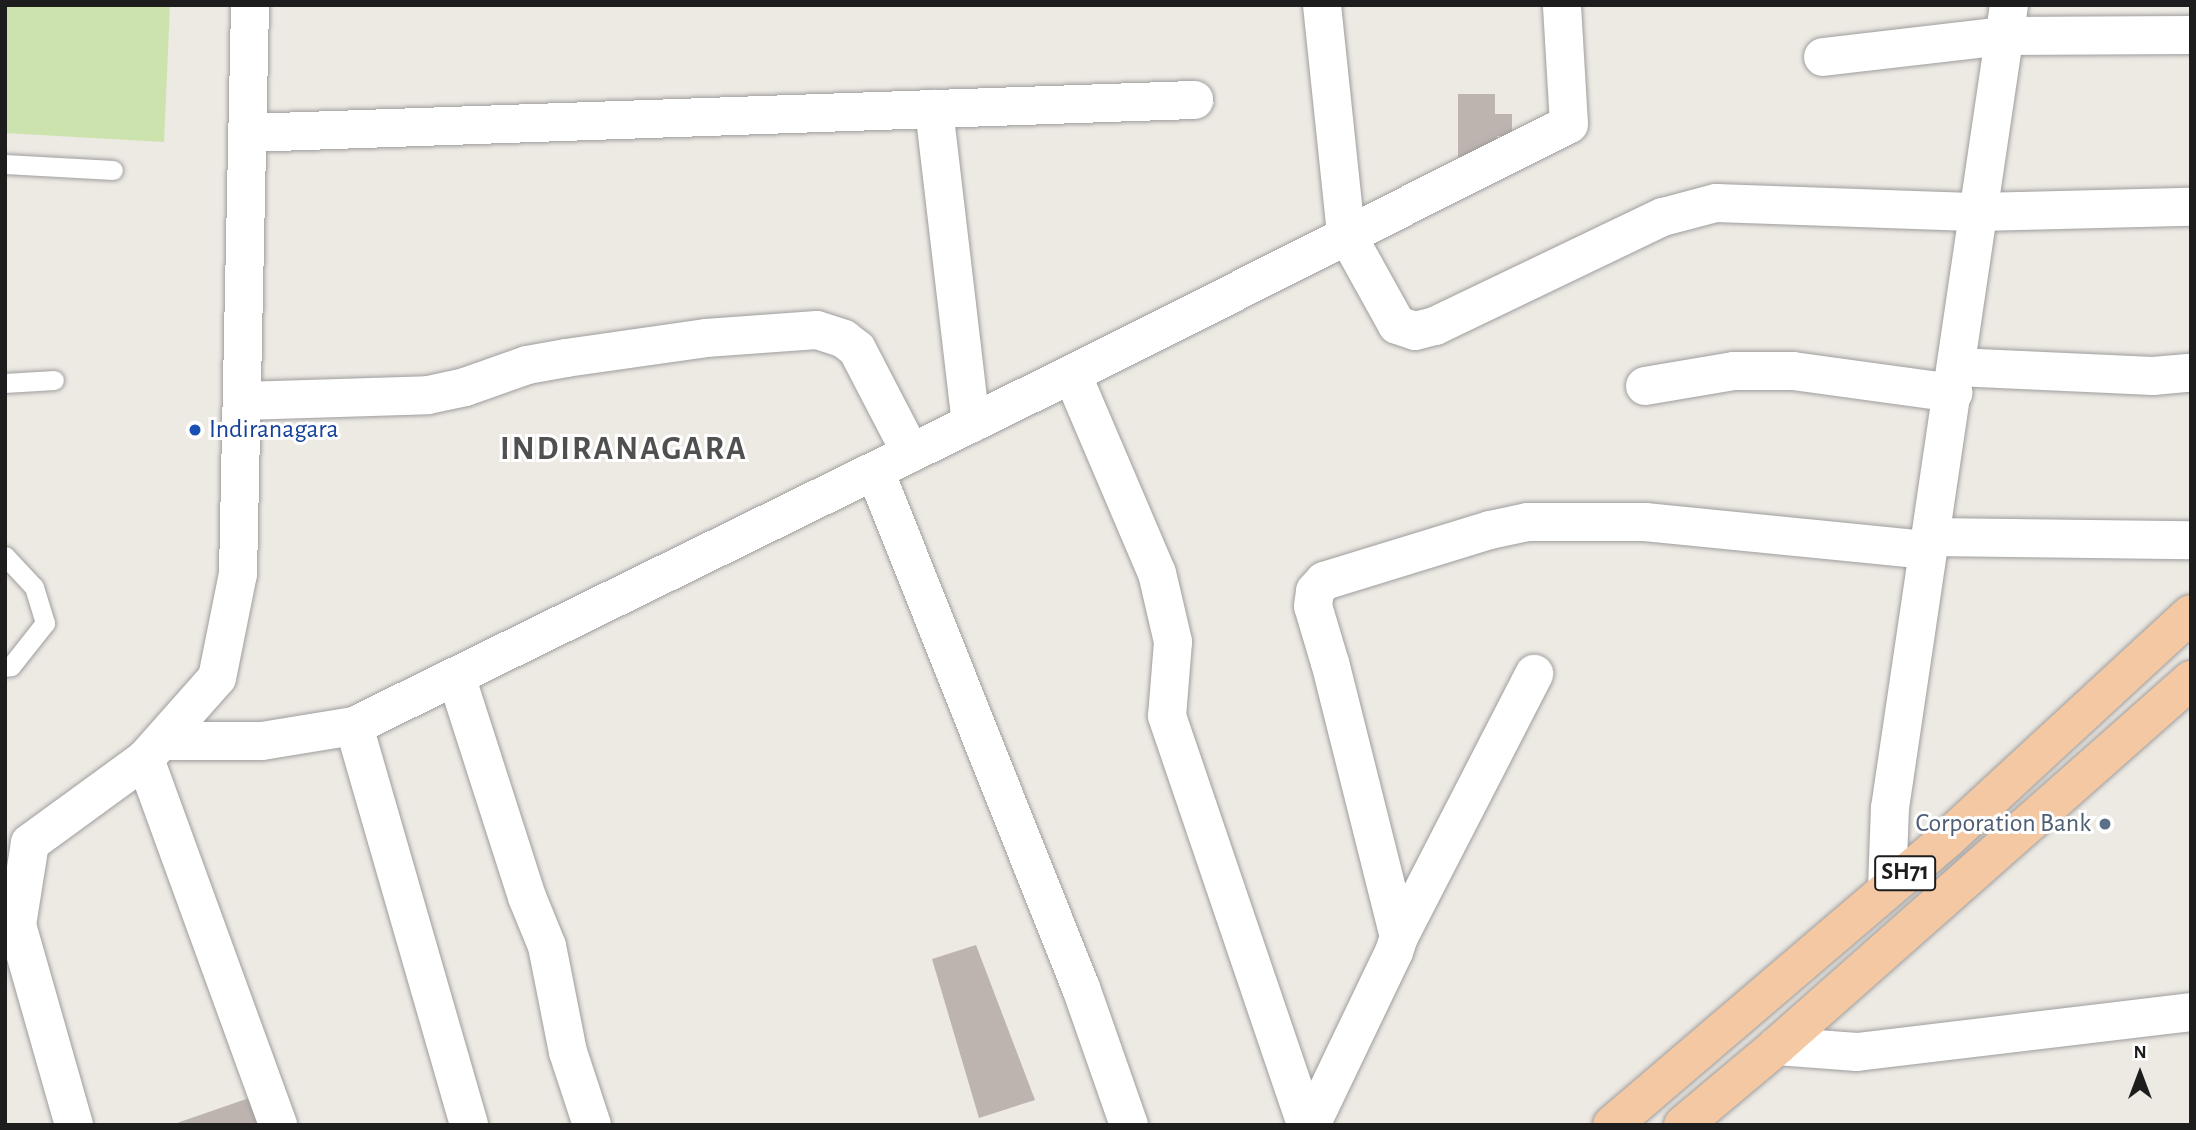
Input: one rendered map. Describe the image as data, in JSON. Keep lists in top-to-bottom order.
{
  "streets": {
    "main road": ["SH71"]
  },
  "districts": ["INDIRANAGARA"],
  "places": ["Indiranagara", "Corporation Bank"],
  "north": "top"
}
